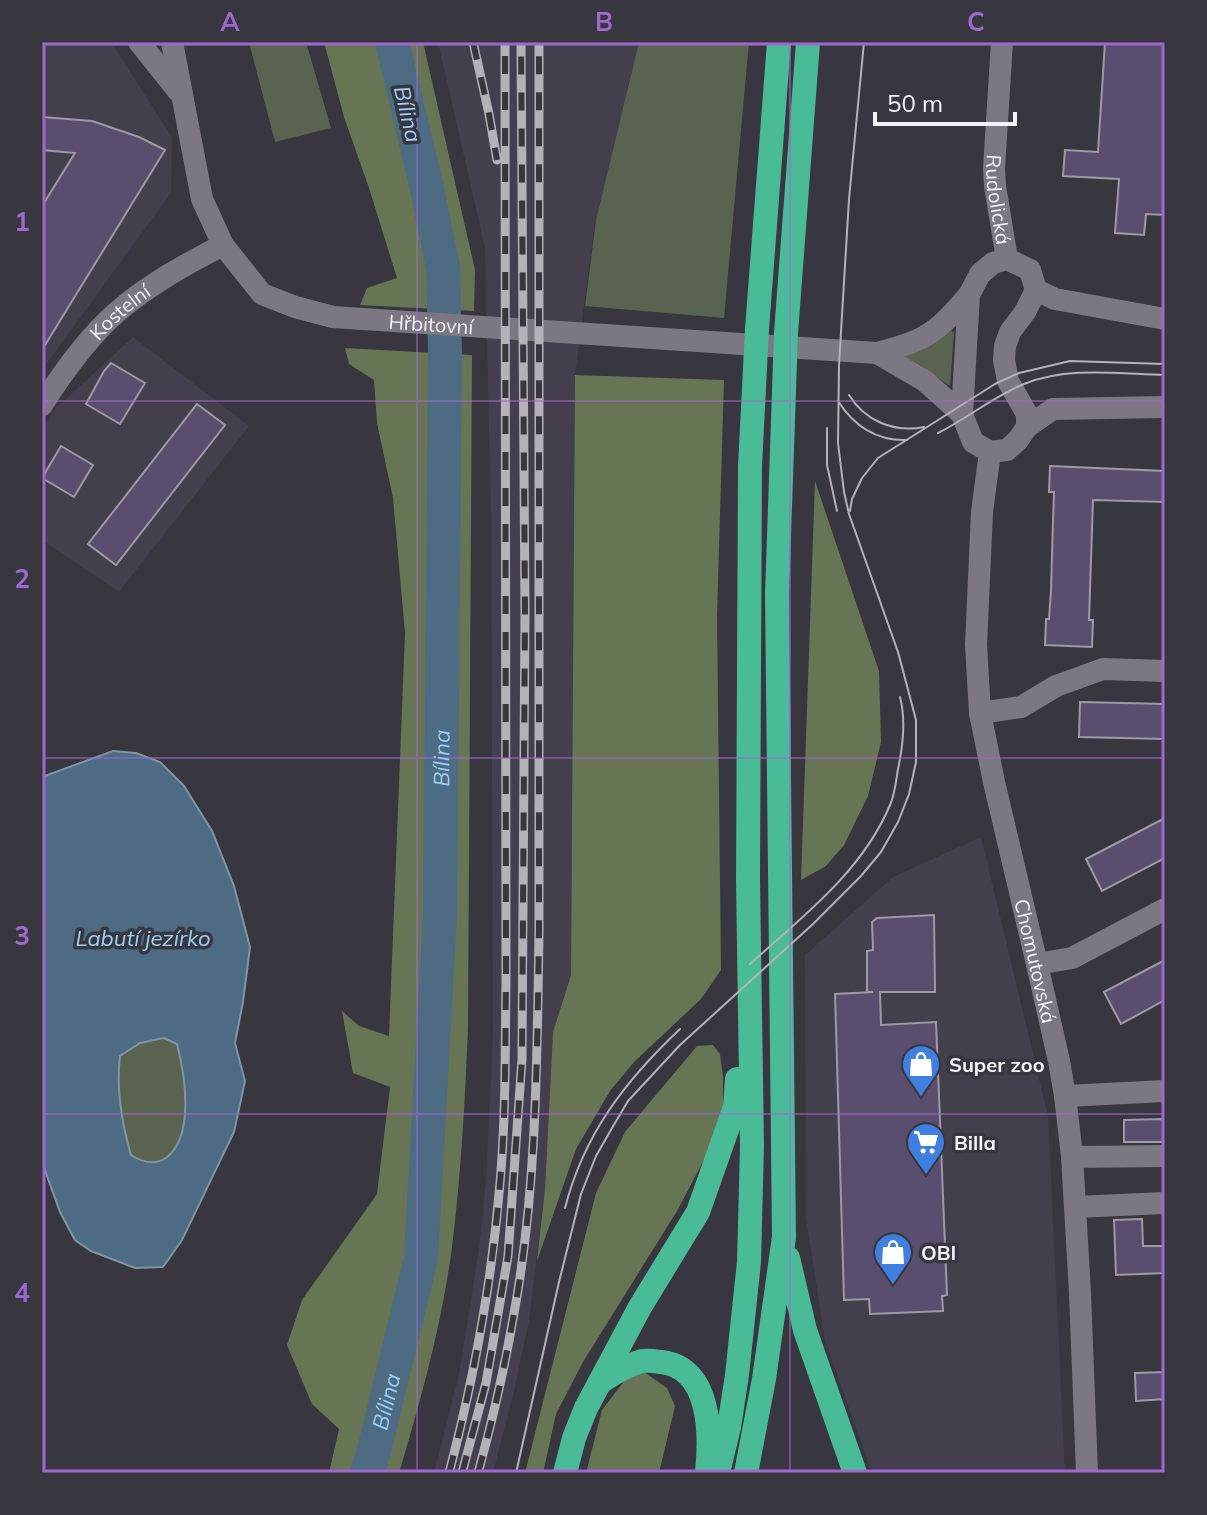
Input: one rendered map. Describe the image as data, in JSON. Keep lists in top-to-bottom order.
{
  "streets": {
    "street": [
      "Rudolická",
      "Kostelní",
      "Hřbitovní",
      "Chomutovská"
    ]
  },
  "crossings": [
    ["Kostelní", "Hřbitovní"]
  ],
  "water": ["Bílina", "Labutí jezírko"],
  "places": {
    "shop": ["Super zoo", "OBI"],
    "supermarket": ["Billa"]
  },
  "scale_bar": "50 m",
  "grid": {
    "columns": ["A", "B", "C"],
    "rows": [
      "1",
      "2",
      "3",
      "4"
    ]
  }
}
